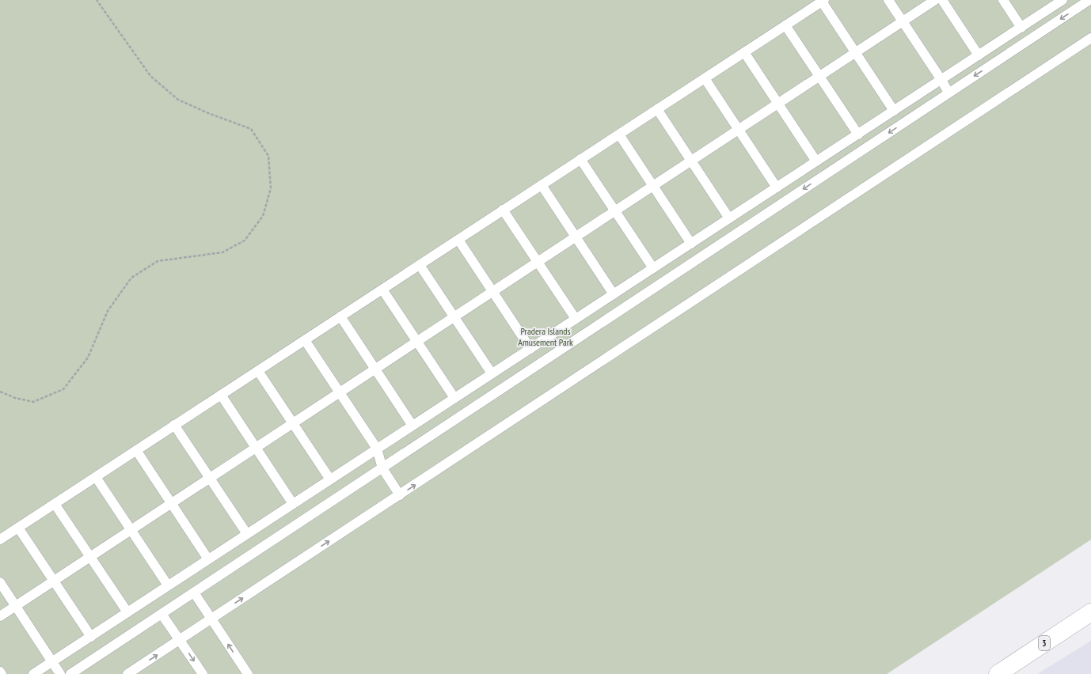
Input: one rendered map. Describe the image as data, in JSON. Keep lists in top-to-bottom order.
{
  "streets": {
    "highway": ["3"]
  },
  "parks": ["Pradera Islands Amusement Park"]
}
